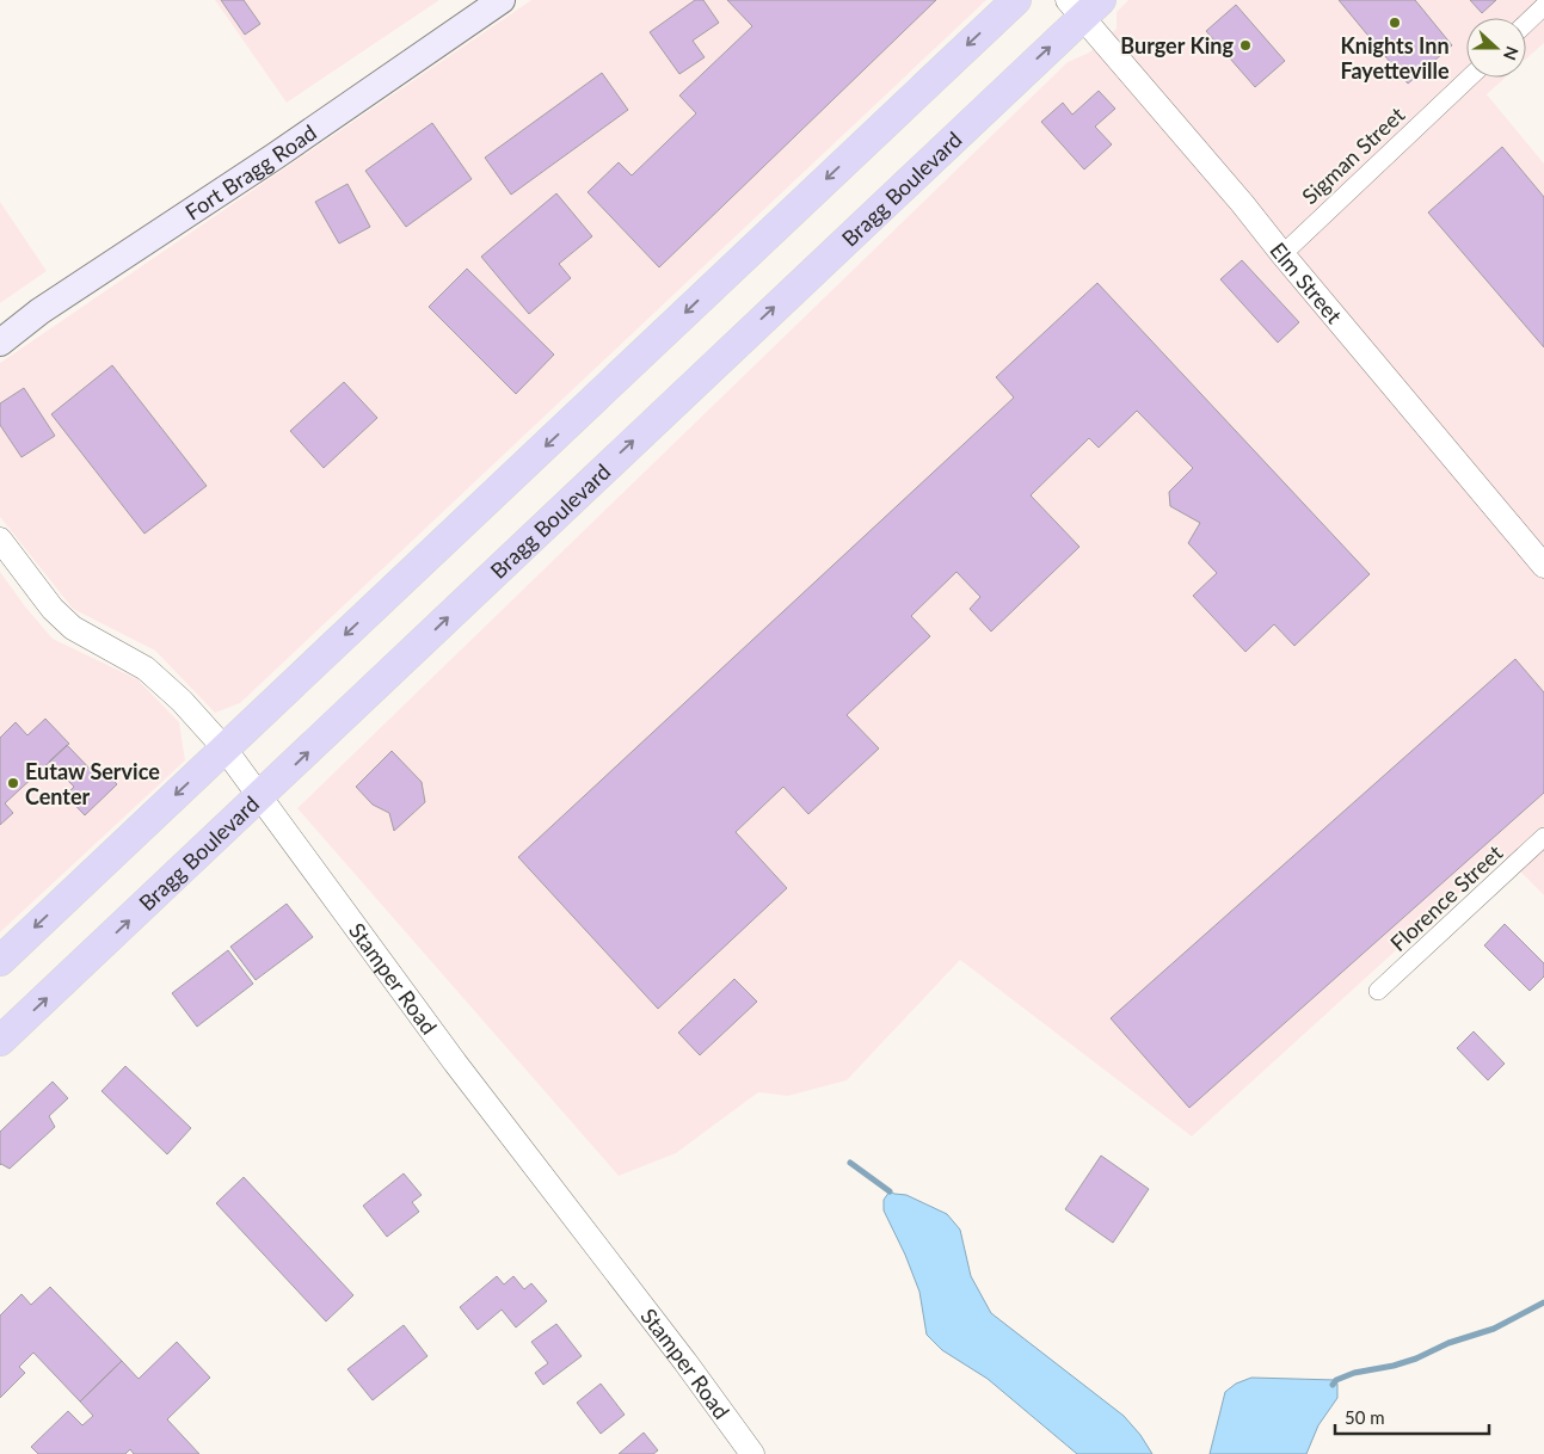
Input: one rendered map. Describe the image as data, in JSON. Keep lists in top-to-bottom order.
{
  "streets": {
    "main road": ["Fort Bragg Road", "Bragg Boulevard"],
    "street": [
      "Sigman Street",
      "Elm Street",
      "Florence Street",
      "Stamper Road"
    ]
  },
  "crossings": [
    ["Sigman Street", "Elm Street"],
    ["Bragg Boulevard", "Elm Street"],
    ["Bragg Boulevard", "Stamper Road"]
  ],
  "places": ["Knights Inn Fayetteville", "Burger King", "Eutaw Service Center"],
  "scale_bar": "50 m",
  "north": "right"
}
